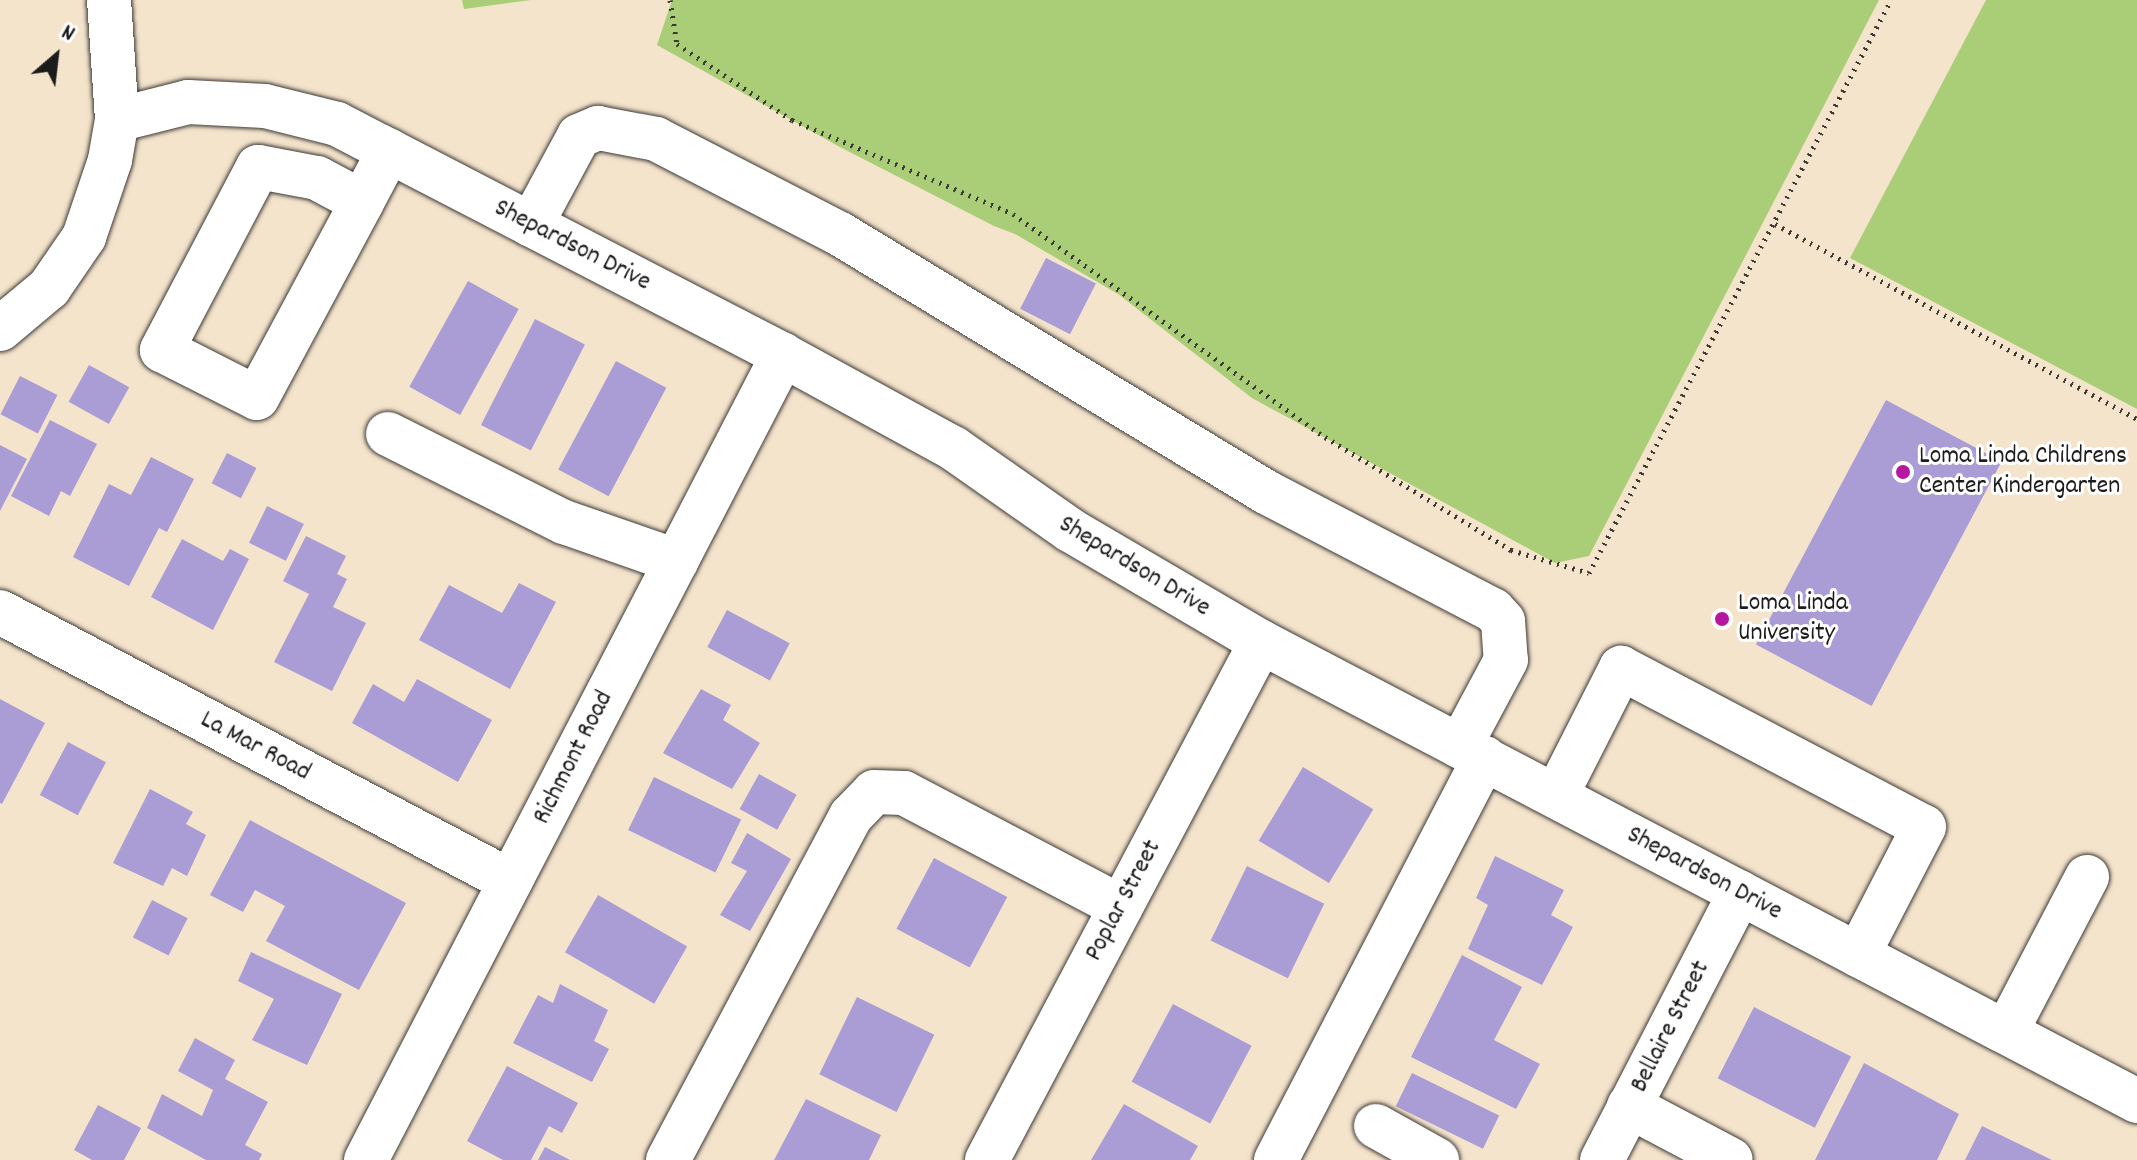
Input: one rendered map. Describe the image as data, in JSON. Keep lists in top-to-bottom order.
{
  "streets": {
    "street": [
      "Shepardson Drive",
      "La Mar Road",
      "Richmont Road",
      "Poplar Street",
      "Bellaire Street"
    ]
  },
  "crossings": [
    ["Shepardson Drive", "Richmont Road"],
    ["Shepardson Drive", "Poplar Street"],
    ["Shepardson Drive", "Bellaire Street"],
    ["La Mar Road", "Richmont Road"]
  ],
  "places": ["Loma Linda Childrens Center Kindergarten", "Loma Linda University"],
  "north": "top right"
}
